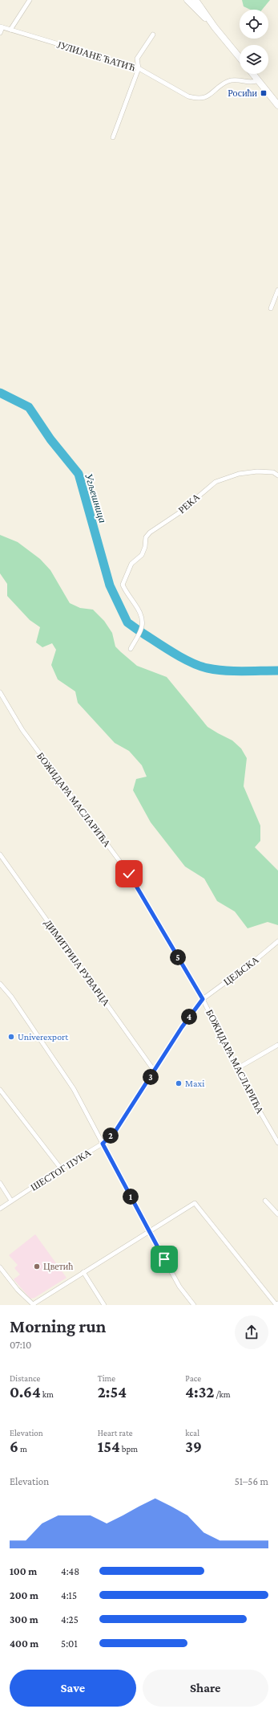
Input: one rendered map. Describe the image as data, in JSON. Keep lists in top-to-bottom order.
{
  "streets": {
    "street": [
      "ЈУЛИЈАНЕ ЋАТИЋ",
      "РЕКА",
      "БОЖИДАРА МАСЛАРИЋА",
      "ДИМИТРИЈА РУВАРЦА",
      "ЦЕЉСКА",
      "ШЕСТОГ ПУКА"
    ]
  },
  "crossings": [
    ["БОЖИДАРА МАСЛАРИЋА", "ЦЕЉСКА"],
    ["БОЖИДАРА МАСЛАРИЋА", "ШЕСТОГ ПУКА"],
    ["ДИМИТРИЈА РУВАРЦА", "ШЕСТОГ ПУКА"],
    ["ЦЕЉСКА", "ШЕСТОГ ПУКА"]
  ],
  "water": ["Угљешница"],
  "places": {
    "transit": ["Росићи"],
    "other": ["Univerexport", "Maxi", "Цветић"]
  },
  "page": {
    "pins": [
      "5",
      "4",
      "3",
      "2",
      "1"
    ],
    "heading": ["Morning run", "07:10"],
    "stats": [
      ["Distance", "0.64 km"],
      ["Time", "2:54"],
      ["Pace", "4:32 /km"],
      ["Elevation", "6 m"],
      ["Heart rate", "154 bpm"],
      ["kcal", "39"]
    ],
    "chart": ["Elevation", "51–56 m"],
    "list": [
      {
        "name": "100 m",
        "note": "4:48"
      },
      {
        "name": "200 m",
        "note": "4:15"
      },
      {
        "name": "300 m",
        "note": "4:25"
      },
      {
        "name": "400 m",
        "note": "5:01"
      }
    ],
    "buttons": ["Save", "Share"]
  }
}
